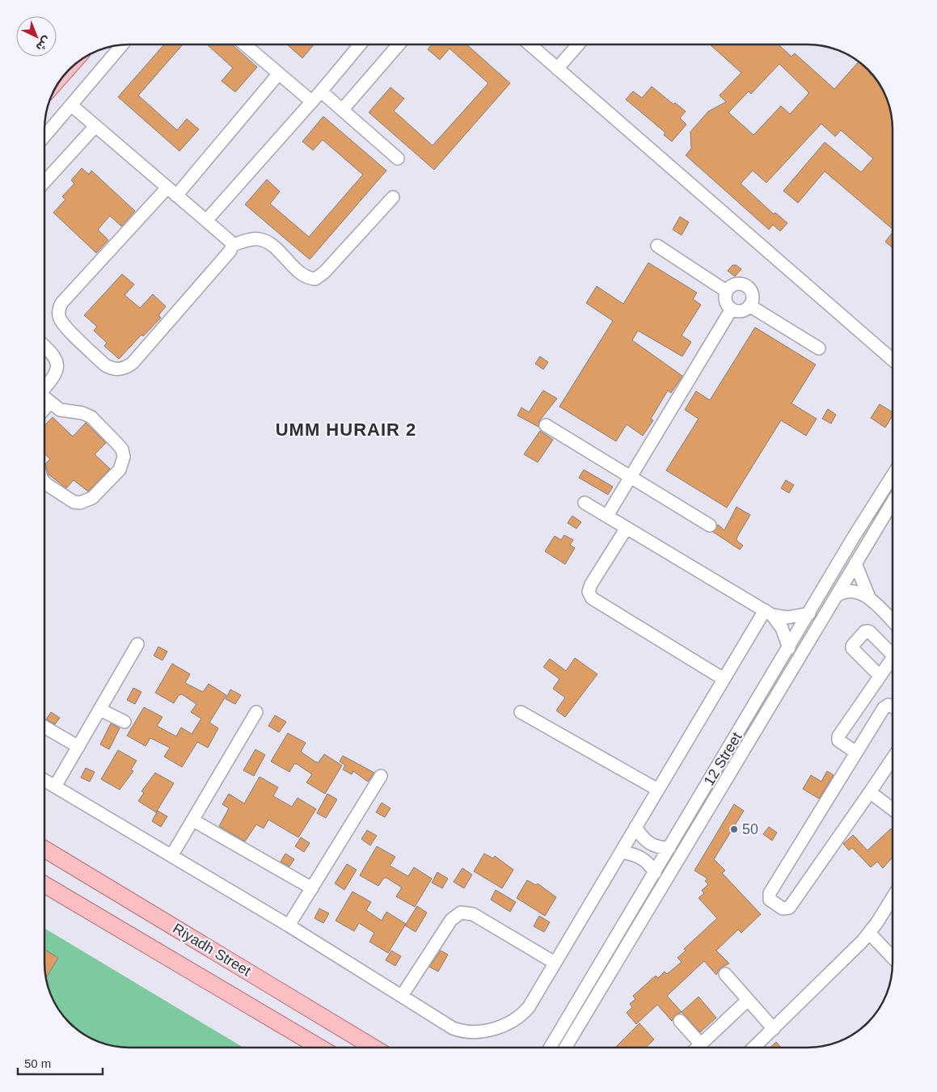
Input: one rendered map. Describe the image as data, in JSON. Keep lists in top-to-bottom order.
{
  "streets": {
    "main road": ["Riyadh Street"],
    "street": ["12 Street"]
  },
  "districts": ["UMM HURAIR 2"],
  "places": ["50"],
  "scale_bar": "50 m",
  "north": "bottom right"
}
